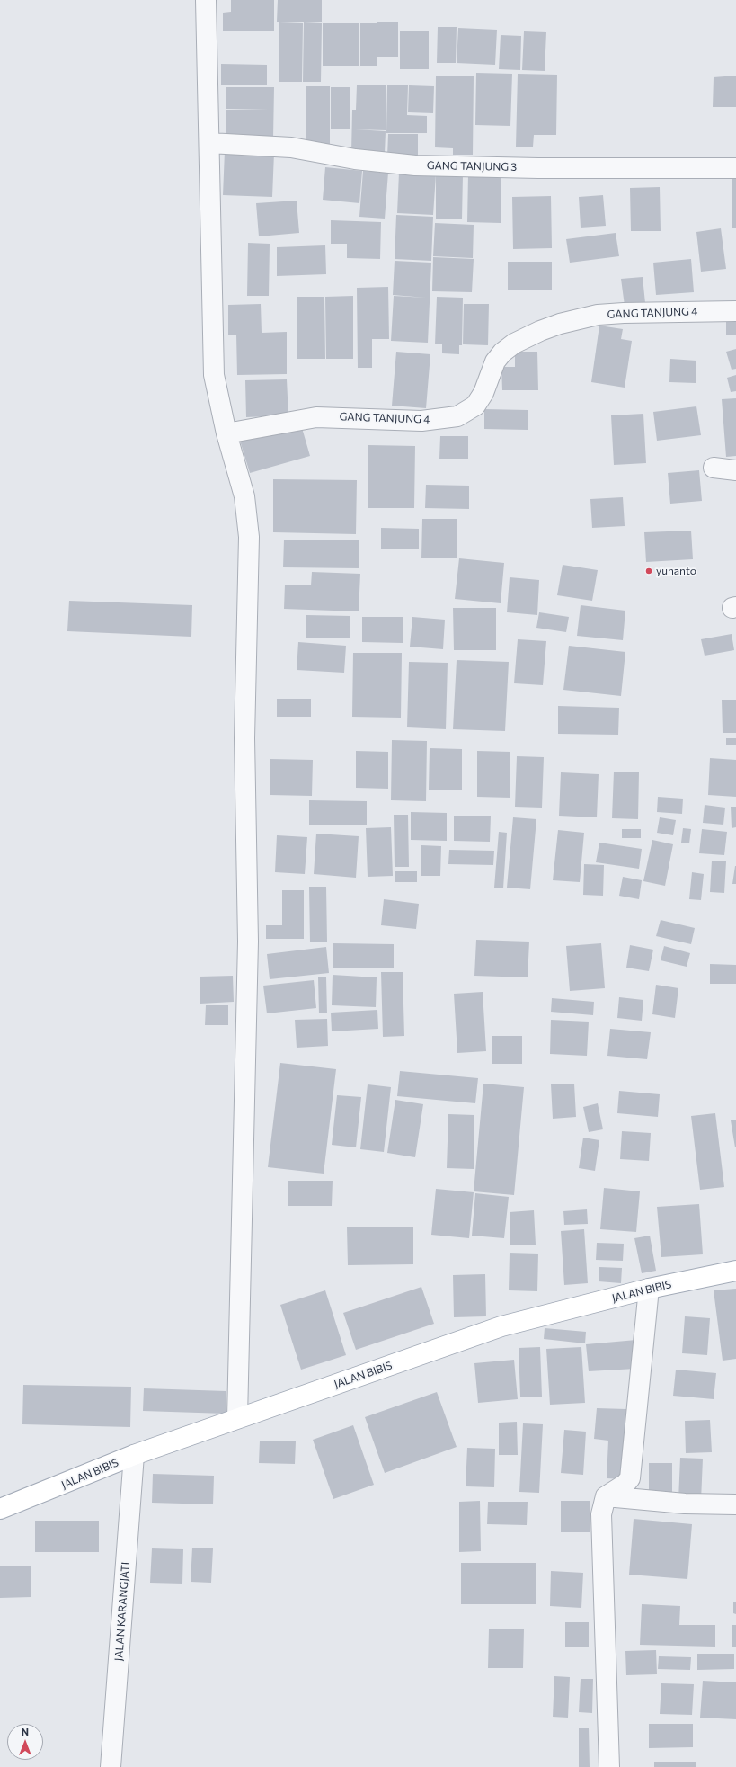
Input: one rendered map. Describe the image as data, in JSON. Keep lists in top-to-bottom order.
{
  "streets": {
    "main road": ["JALAN BIBIS"],
    "street": ["GANG TANJUNG 3", "GANG TANJUNG 4", "JALAN KARANGJATI"]
  },
  "crossings": [
    ["JALAN BIBIS", "JALAN KARANGJATI"]
  ],
  "places": ["yunanto"],
  "north": "top"
}
